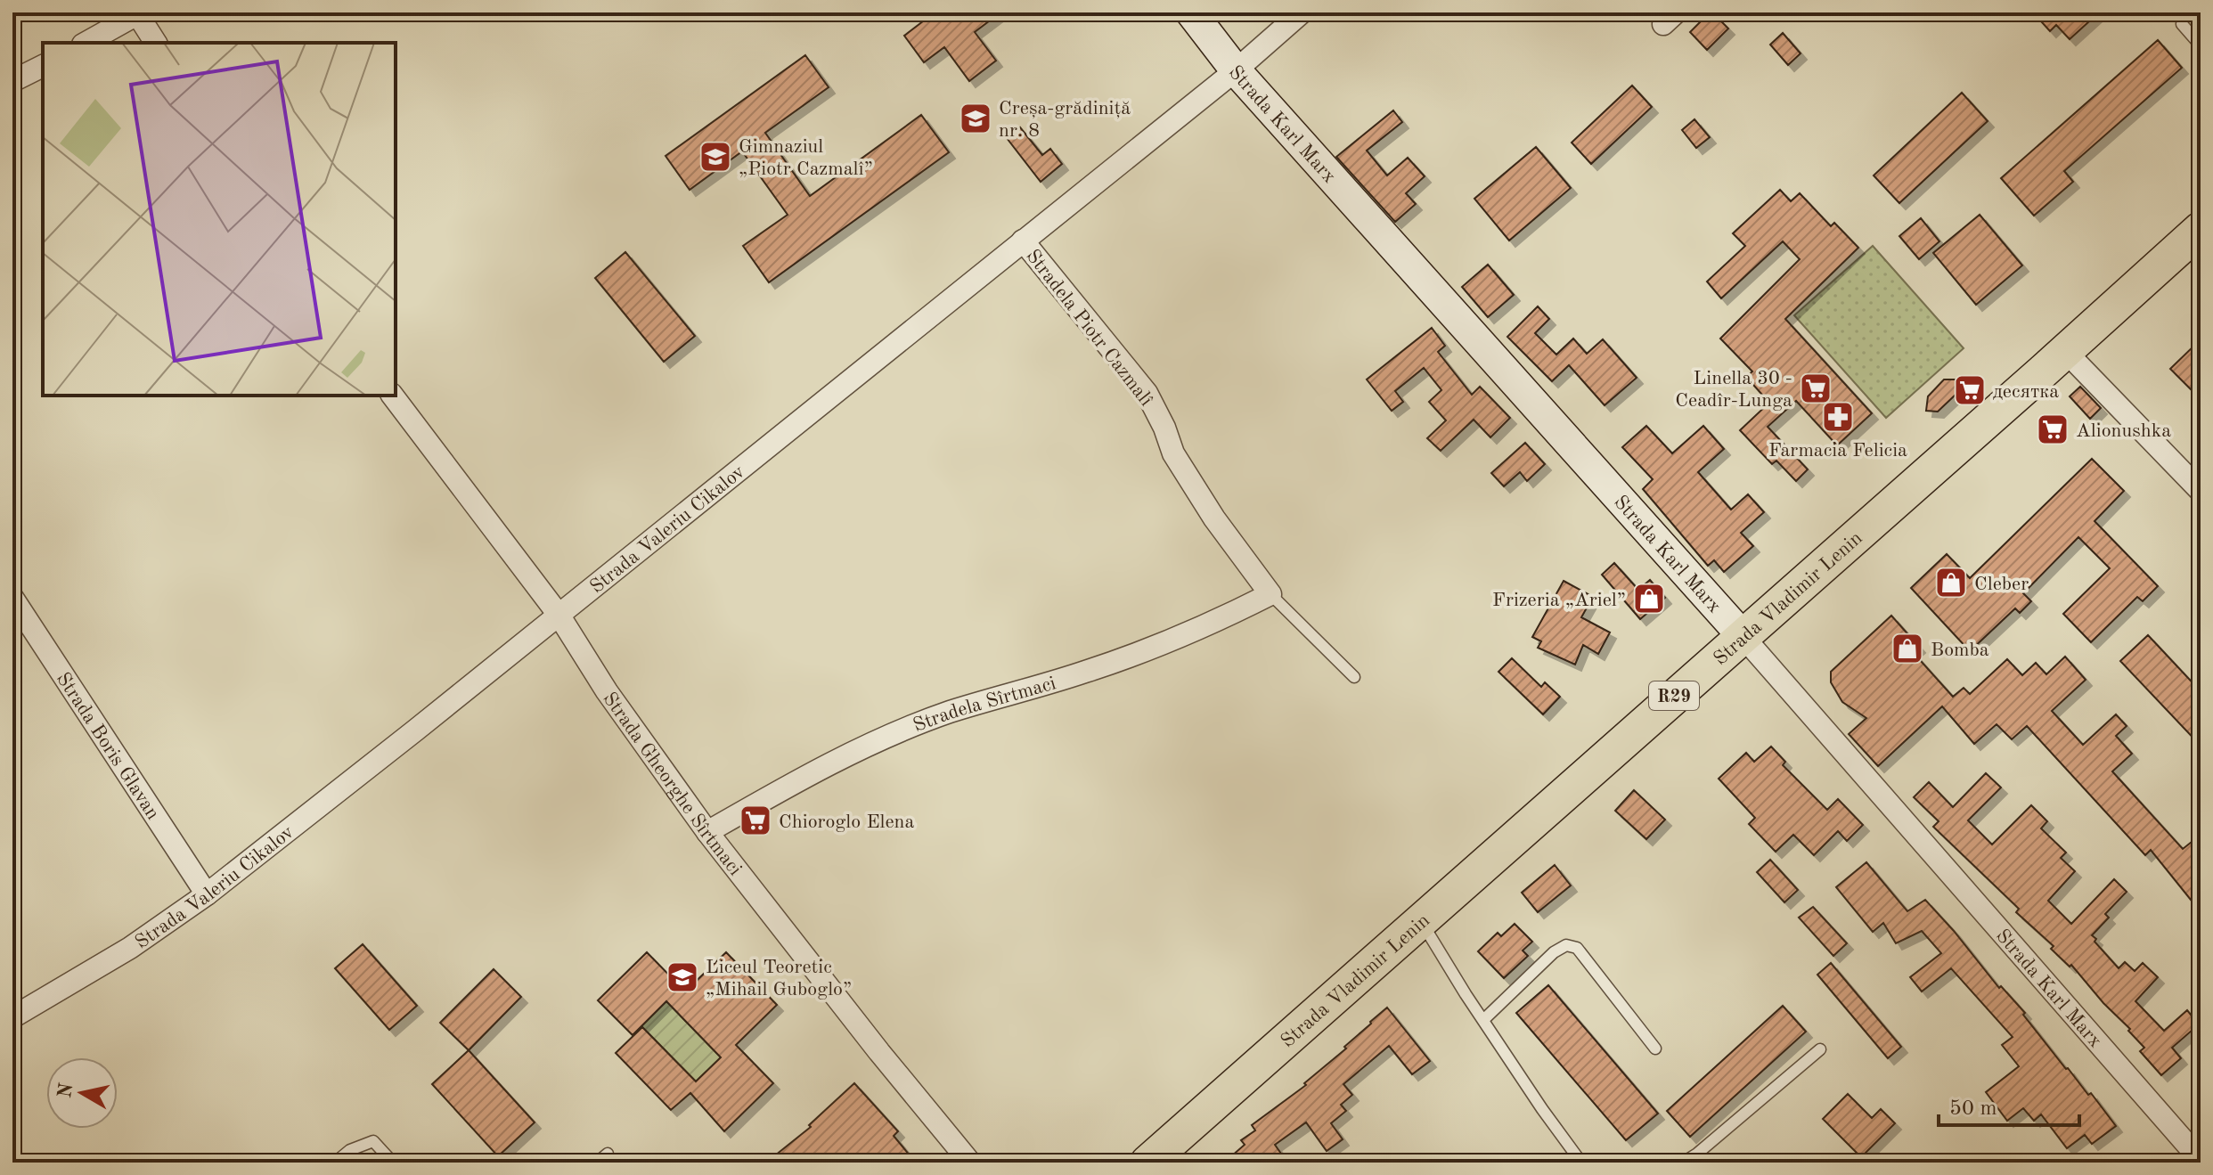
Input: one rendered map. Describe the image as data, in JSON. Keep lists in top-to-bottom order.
{
  "streets": {
    "main road": ["Strada Vladimir Lenin", "R29"],
    "street": [
      "Strada Karl Marx",
      "Stradela Piotr Cazmalî",
      "Strada Valeriu Cikalov",
      "Stradela Sîrtmaci",
      "Strada Boris Glavan",
      "Strada Gheorghe Sîrtmaci"
    ]
  },
  "crossings": [
    ["Strada Karl Marx", "Strada Valeriu Cikalov"],
    ["Strada Karl Marx", "Strada Vladimir Lenin"],
    ["Stradela Piotr Cazmalî", "Strada Valeriu Cikalov"],
    ["Stradela Piotr Cazmalî", "Stradela Sîrtmaci"],
    ["Strada Valeriu Cikalov", "Strada Boris Glavan"],
    ["Strada Valeriu Cikalov", "Strada Gheorghe Sîrtmaci"],
    ["Stradela Sîrtmaci", "Strada Gheorghe Sîrtmaci"]
  ],
  "places": {
    "school or university": ["Creșa-grădiniță nr. 8", "Gimnaziul „Piotr Cazmalî”", "Liceul Teoretic „Mihail Guboglo”"],
    "supermarket": [
      "Linella 30 - Ceadîr-Lunga",
      "десятка",
      "Alionushka",
      "Chioroglo Elena"
    ],
    "pharmacy": ["Farmacia Felicia"],
    "shop": ["Cleber", "Frizeria „Ariel”", "Bomba"]
  },
  "scale_bar": "50 m",
  "north": "left"
}
